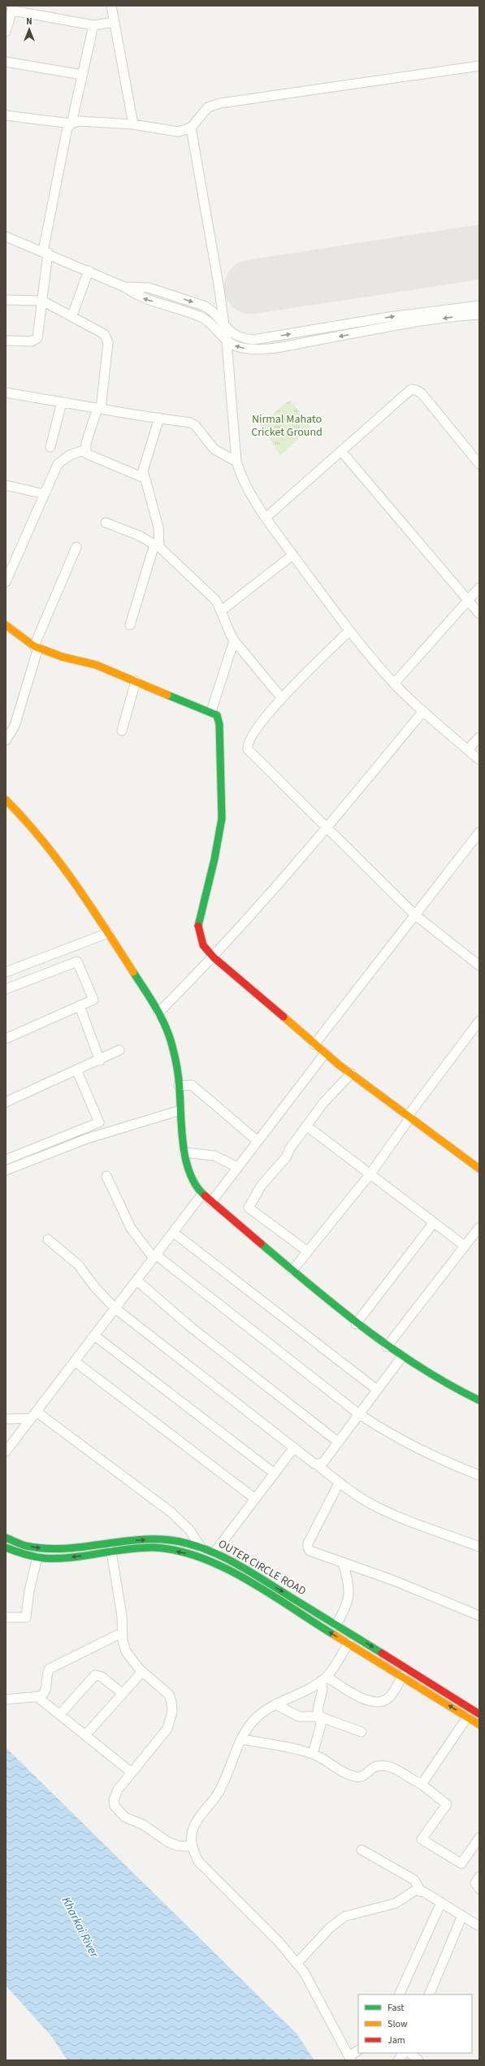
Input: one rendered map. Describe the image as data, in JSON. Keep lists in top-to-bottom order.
{
  "streets": {
    "street": ["OUTER CIRCLE ROAD"]
  },
  "water": ["Kharkai River"],
  "parks": ["Nirmal Mahato Cricket Ground"],
  "legend": ["Fast", "Slow", "Jam"],
  "north": "top"
}
